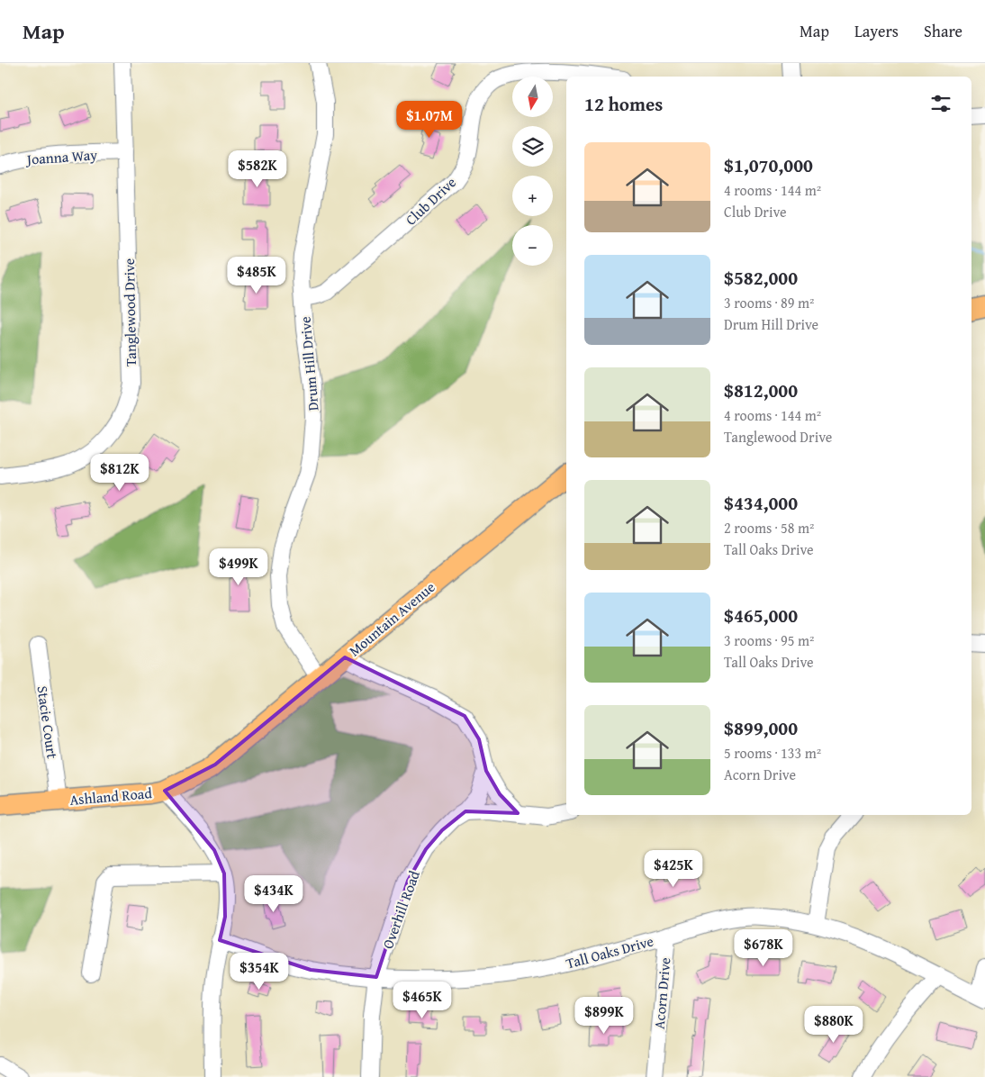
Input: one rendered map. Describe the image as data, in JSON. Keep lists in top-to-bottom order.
{
  "streets": {
    "main road": ["Mountain Avenue", "Ashland Road"],
    "street": [
      "Joanna Way",
      "Club Drive",
      "Tanglewood Drive",
      "Drum Hill Drive",
      "Stacie Court",
      "Overhill Road",
      "Tall Oaks Drive",
      "Acorn Drive"
    ]
  },
  "crossings": [
    ["Joanna Way", "Tanglewood Drive"],
    ["Club Drive", "Drum Hill Drive"],
    ["Drum Hill Drive", "Mountain Avenue"],
    ["Mountain Avenue", "Ashland Road"],
    ["Stacie Court", "Ashland Road"],
    ["Overhill Road", "Tall Oaks Drive"],
    ["Tall Oaks Drive", "Acorn Drive"]
  ],
  "north": "bottom",
  "page": {
    "header": "Map",
    "nav": ["Map", "Layers", "Share"],
    "map_buttons": ["+", "−"],
    "heading": "12 homes",
    "price": [
      "$1.07M",
      "$582K",
      "$485K",
      "$812K",
      "$499K",
      "$425K",
      "$434K",
      "$678K",
      "$354K",
      "$465K",
      "$899K",
      "$880K"
    ],
    "list": [
      {
        "name": "$1,070,000",
        "note": "4 rooms · 144 m² · Club Drive"
      },
      {
        "name": "$582,000",
        "note": "3 rooms · 89 m² · Drum Hill Drive"
      },
      {
        "name": "$812,000",
        "note": "4 rooms · 144 m² · Tanglewood Drive"
      },
      {
        "name": "$434,000",
        "note": "2 rooms · 58 m² · Tall Oaks Drive"
      },
      {
        "name": "$465,000",
        "note": "3 rooms · 95 m² · Tall Oaks Drive"
      },
      {
        "name": "$899,000",
        "note": "5 rooms · 133 m² · Acorn Drive"
      }
    ]
  }
}
